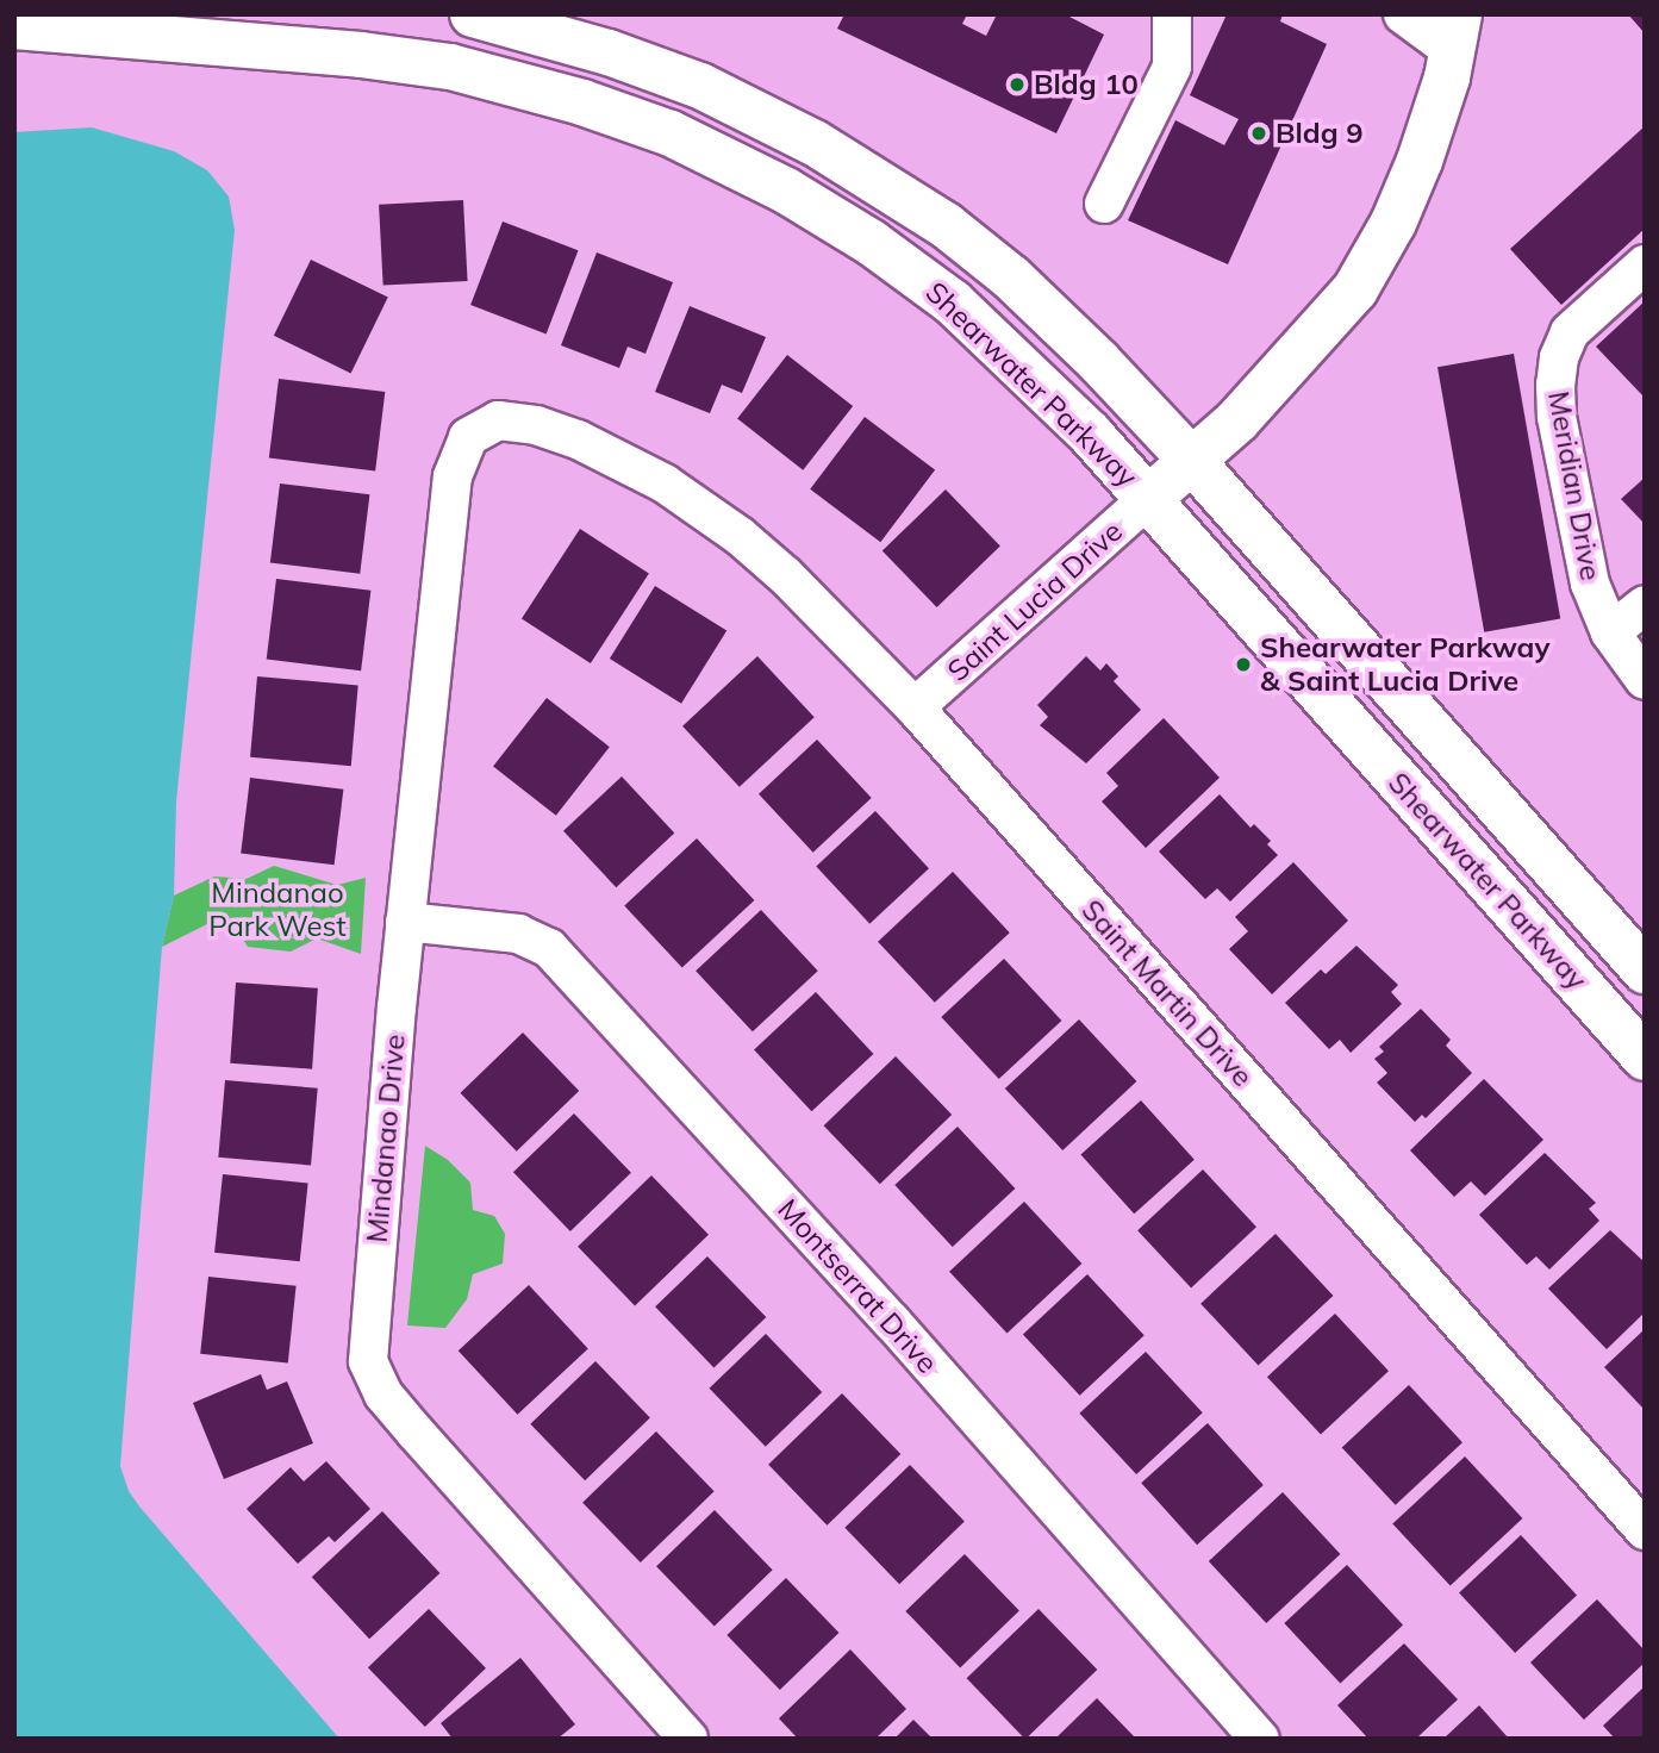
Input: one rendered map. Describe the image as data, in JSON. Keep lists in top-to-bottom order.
{
  "streets": {
    "main road": ["Shearwater Parkway", "Saint Lucia Drive"],
    "street": [
      "Meridian Drive",
      "Saint Martin Drive",
      "Mindanao Drive",
      "Montserrat Drive"
    ]
  },
  "crossings": [
    ["Shearwater Parkway", "Saint Lucia Drive"],
    ["Saint Lucia Drive", "Saint Martin Drive"],
    ["Saint Martin Drive", "Mindanao Drive"],
    ["Mindanao Drive", "Montserrat Drive"]
  ],
  "parks": ["Mindanao Park West"],
  "places": ["Bldg 10", "Bldg 9", "Shearwater Parkway & Saint Lucia Drive"]
}
